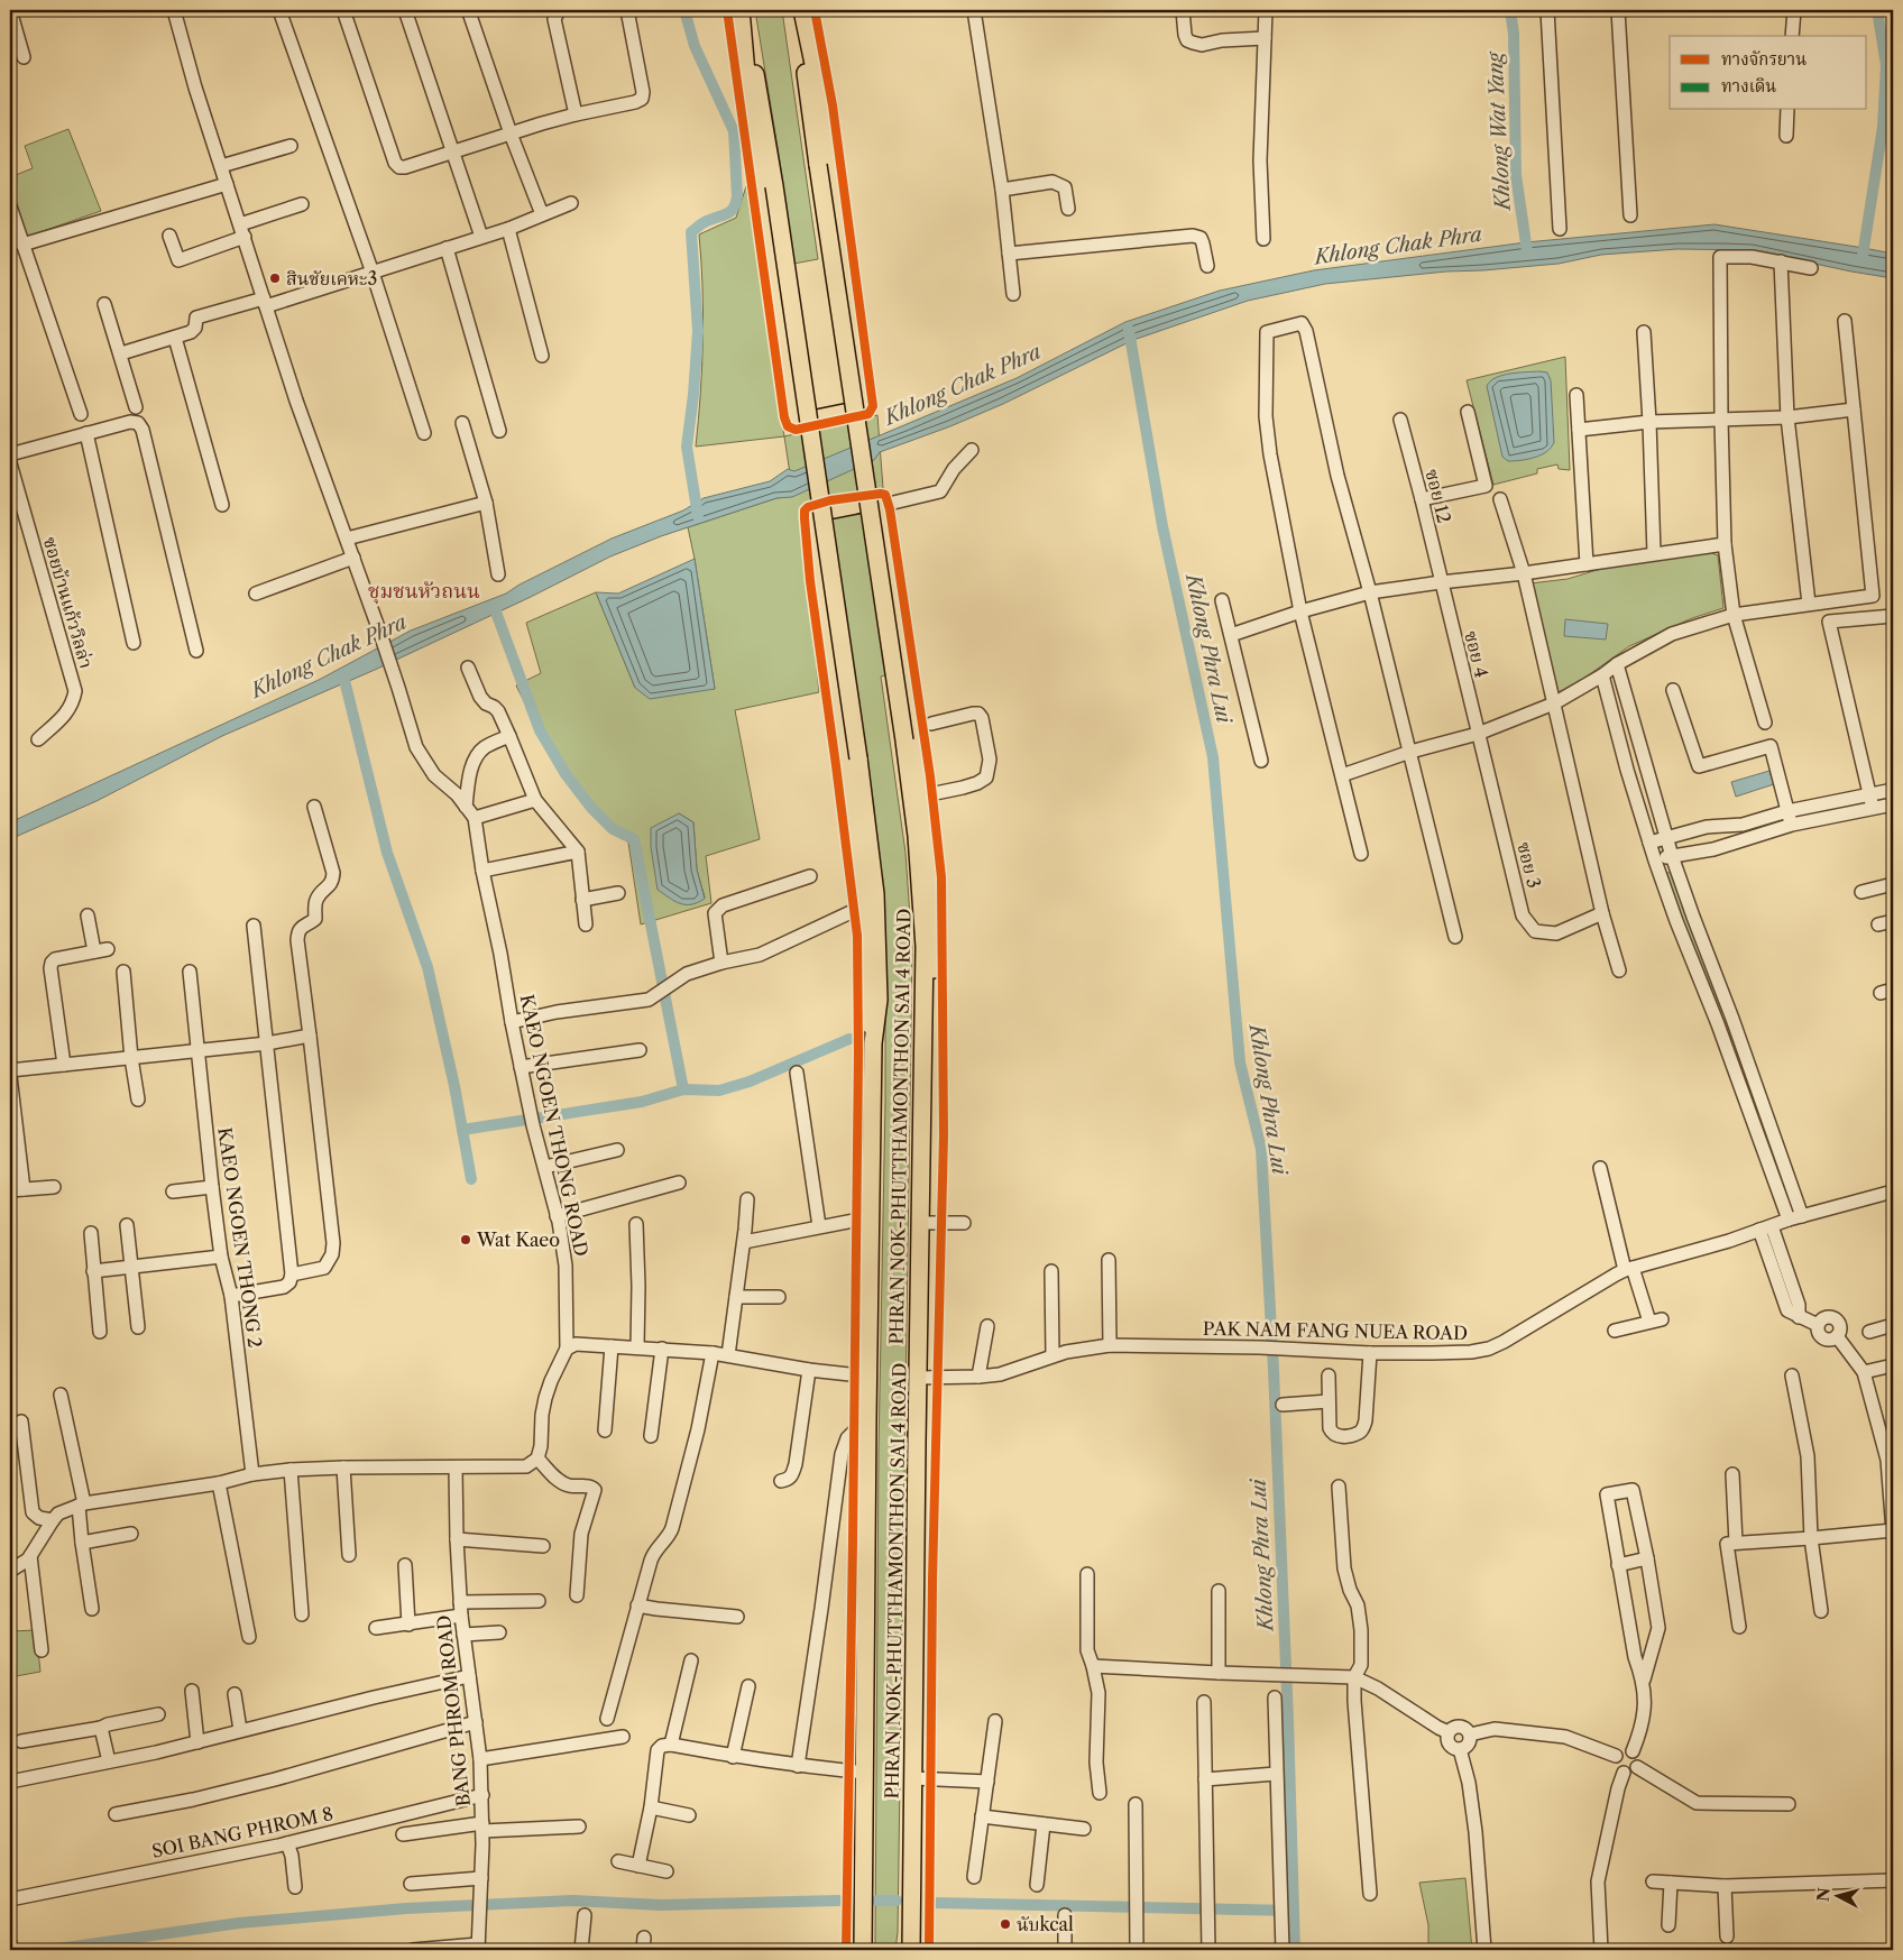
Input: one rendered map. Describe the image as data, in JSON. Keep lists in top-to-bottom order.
{
  "streets": {
    "main road": ["PHRAN NOK-PHUTTHAMONTHON SAI 4 ROAD"],
    "street": [
      "ซอย 12",
      "ซอยบ้านแก้ววิลล่า",
      "ซอย 4",
      "ซอย 3",
      "KAEO NGOEN THONG ROAD",
      "KAEO NGOEN THONG 2",
      "PAK NAM FANG NUEA ROAD",
      "BANG PHROM ROAD",
      "SOI BANG PHROM 8"
    ]
  },
  "crossings": [
    ["ซอย 12", "ซอย 4"],
    ["ซอย 4", "ซอย 3"],
    ["PHRAN NOK-PHUTTHAMONTHON SAI 4 ROAD", "PAK NAM FANG NUEA ROAD"],
    ["BANG PHROM ROAD", "SOI BANG PHROM 8"]
  ],
  "districts": ["ชุมชนหัวถนน"],
  "water": ["Khlong Wat Yang", "Khlong Chak Phra", "Khlong Phra Lui"],
  "places": ["สินชัยเคหะ3", "Wat Kaeo", "นับkcal"],
  "legend": ["ทางจักรยาน", "ทางเดิน"],
  "north": "left"
}
